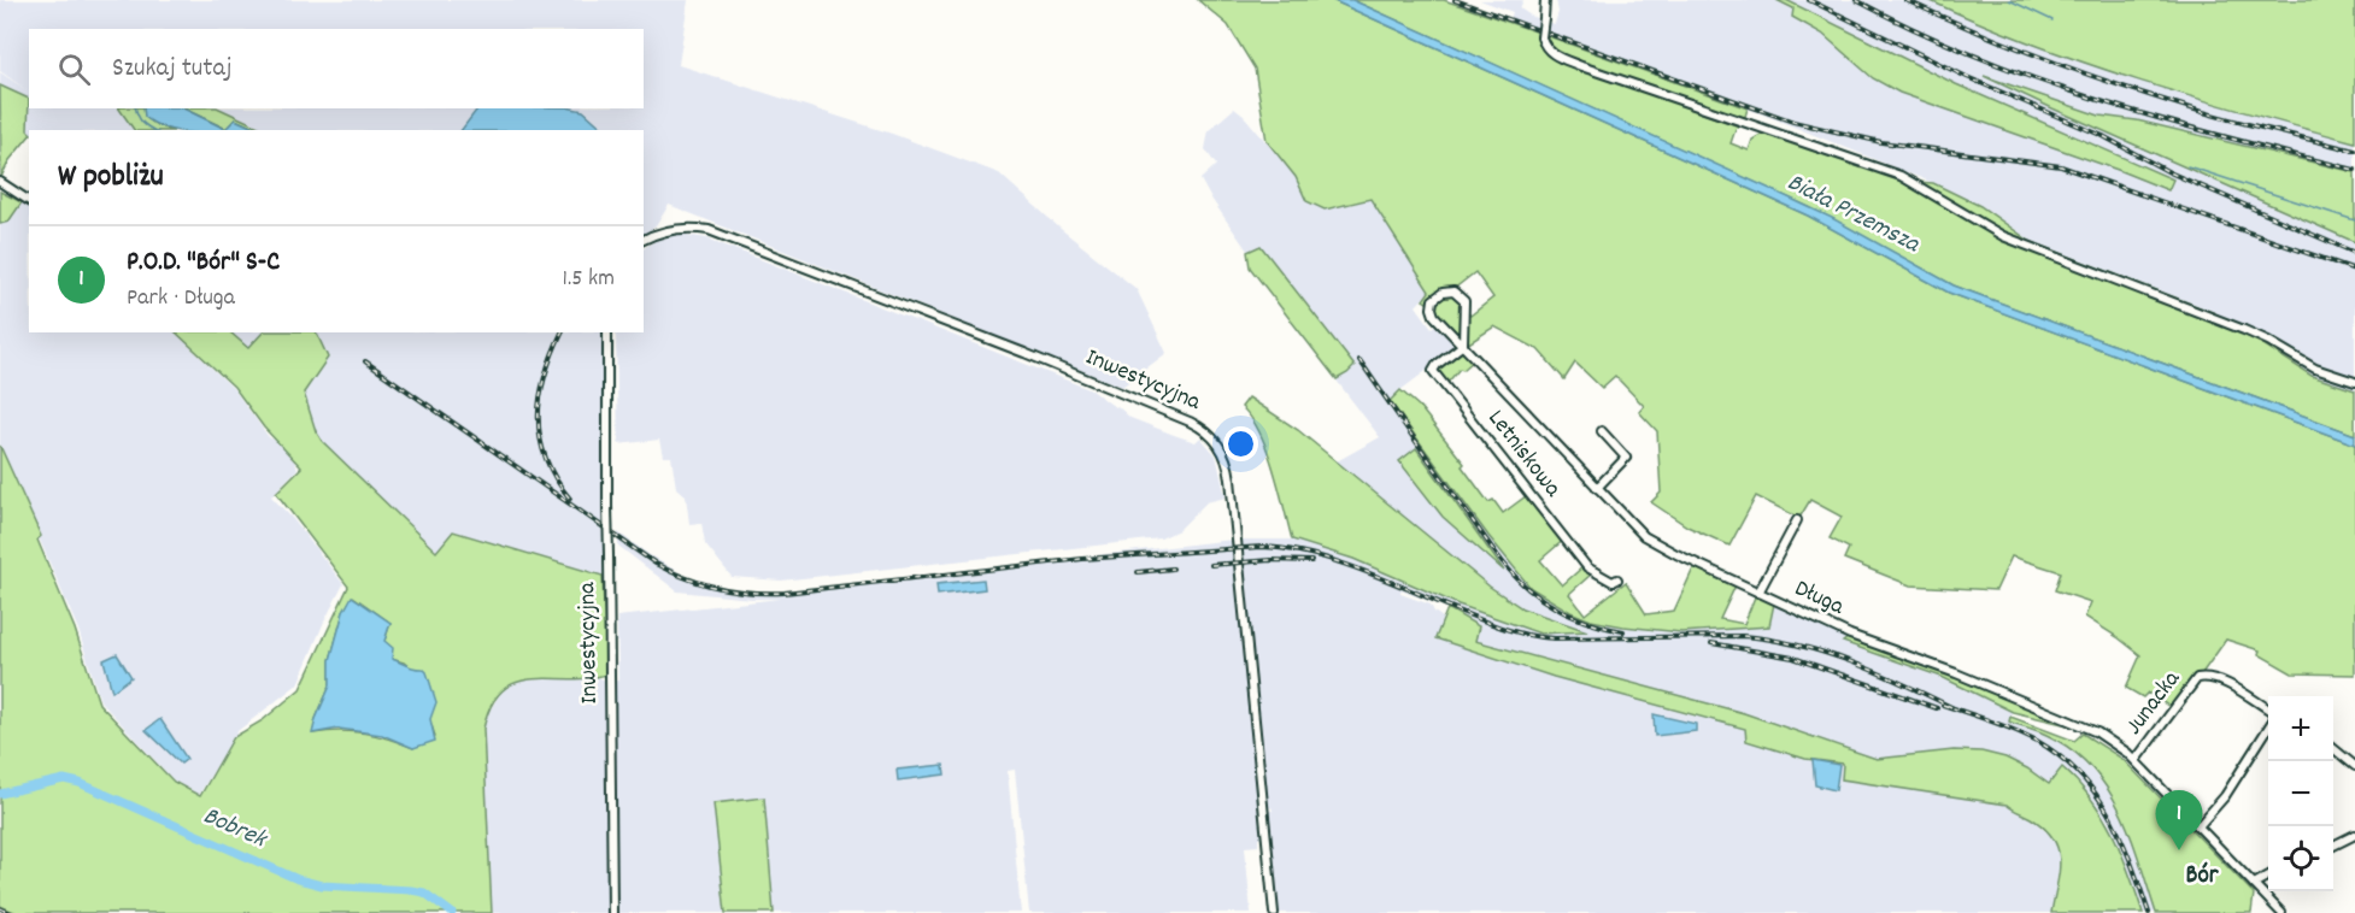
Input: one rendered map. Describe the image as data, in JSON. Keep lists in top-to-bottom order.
{
  "streets": {
    "street": [
      "Inwestycyjna",
      "Letniskowa",
      "Długa",
      "Junacka"
    ]
  },
  "crossings": [
    ["Letniskowa", "Długa"],
    ["Długa", "Junacka"]
  ],
  "districts": ["Bór"],
  "water": ["Biała Przemsza", "Bobrek"],
  "page": {
    "search": "Szukaj tutaj",
    "heading": "W pobliżu",
    "list": [
      {
        "mark": "1",
        "name": "P.O.D. \"Bór\" S-C",
        "note": "Park · Długa",
        "value": "1.5 km"
      }
    ],
    "map_buttons": ["+", "−"],
    "pins": "1"
  }
}
